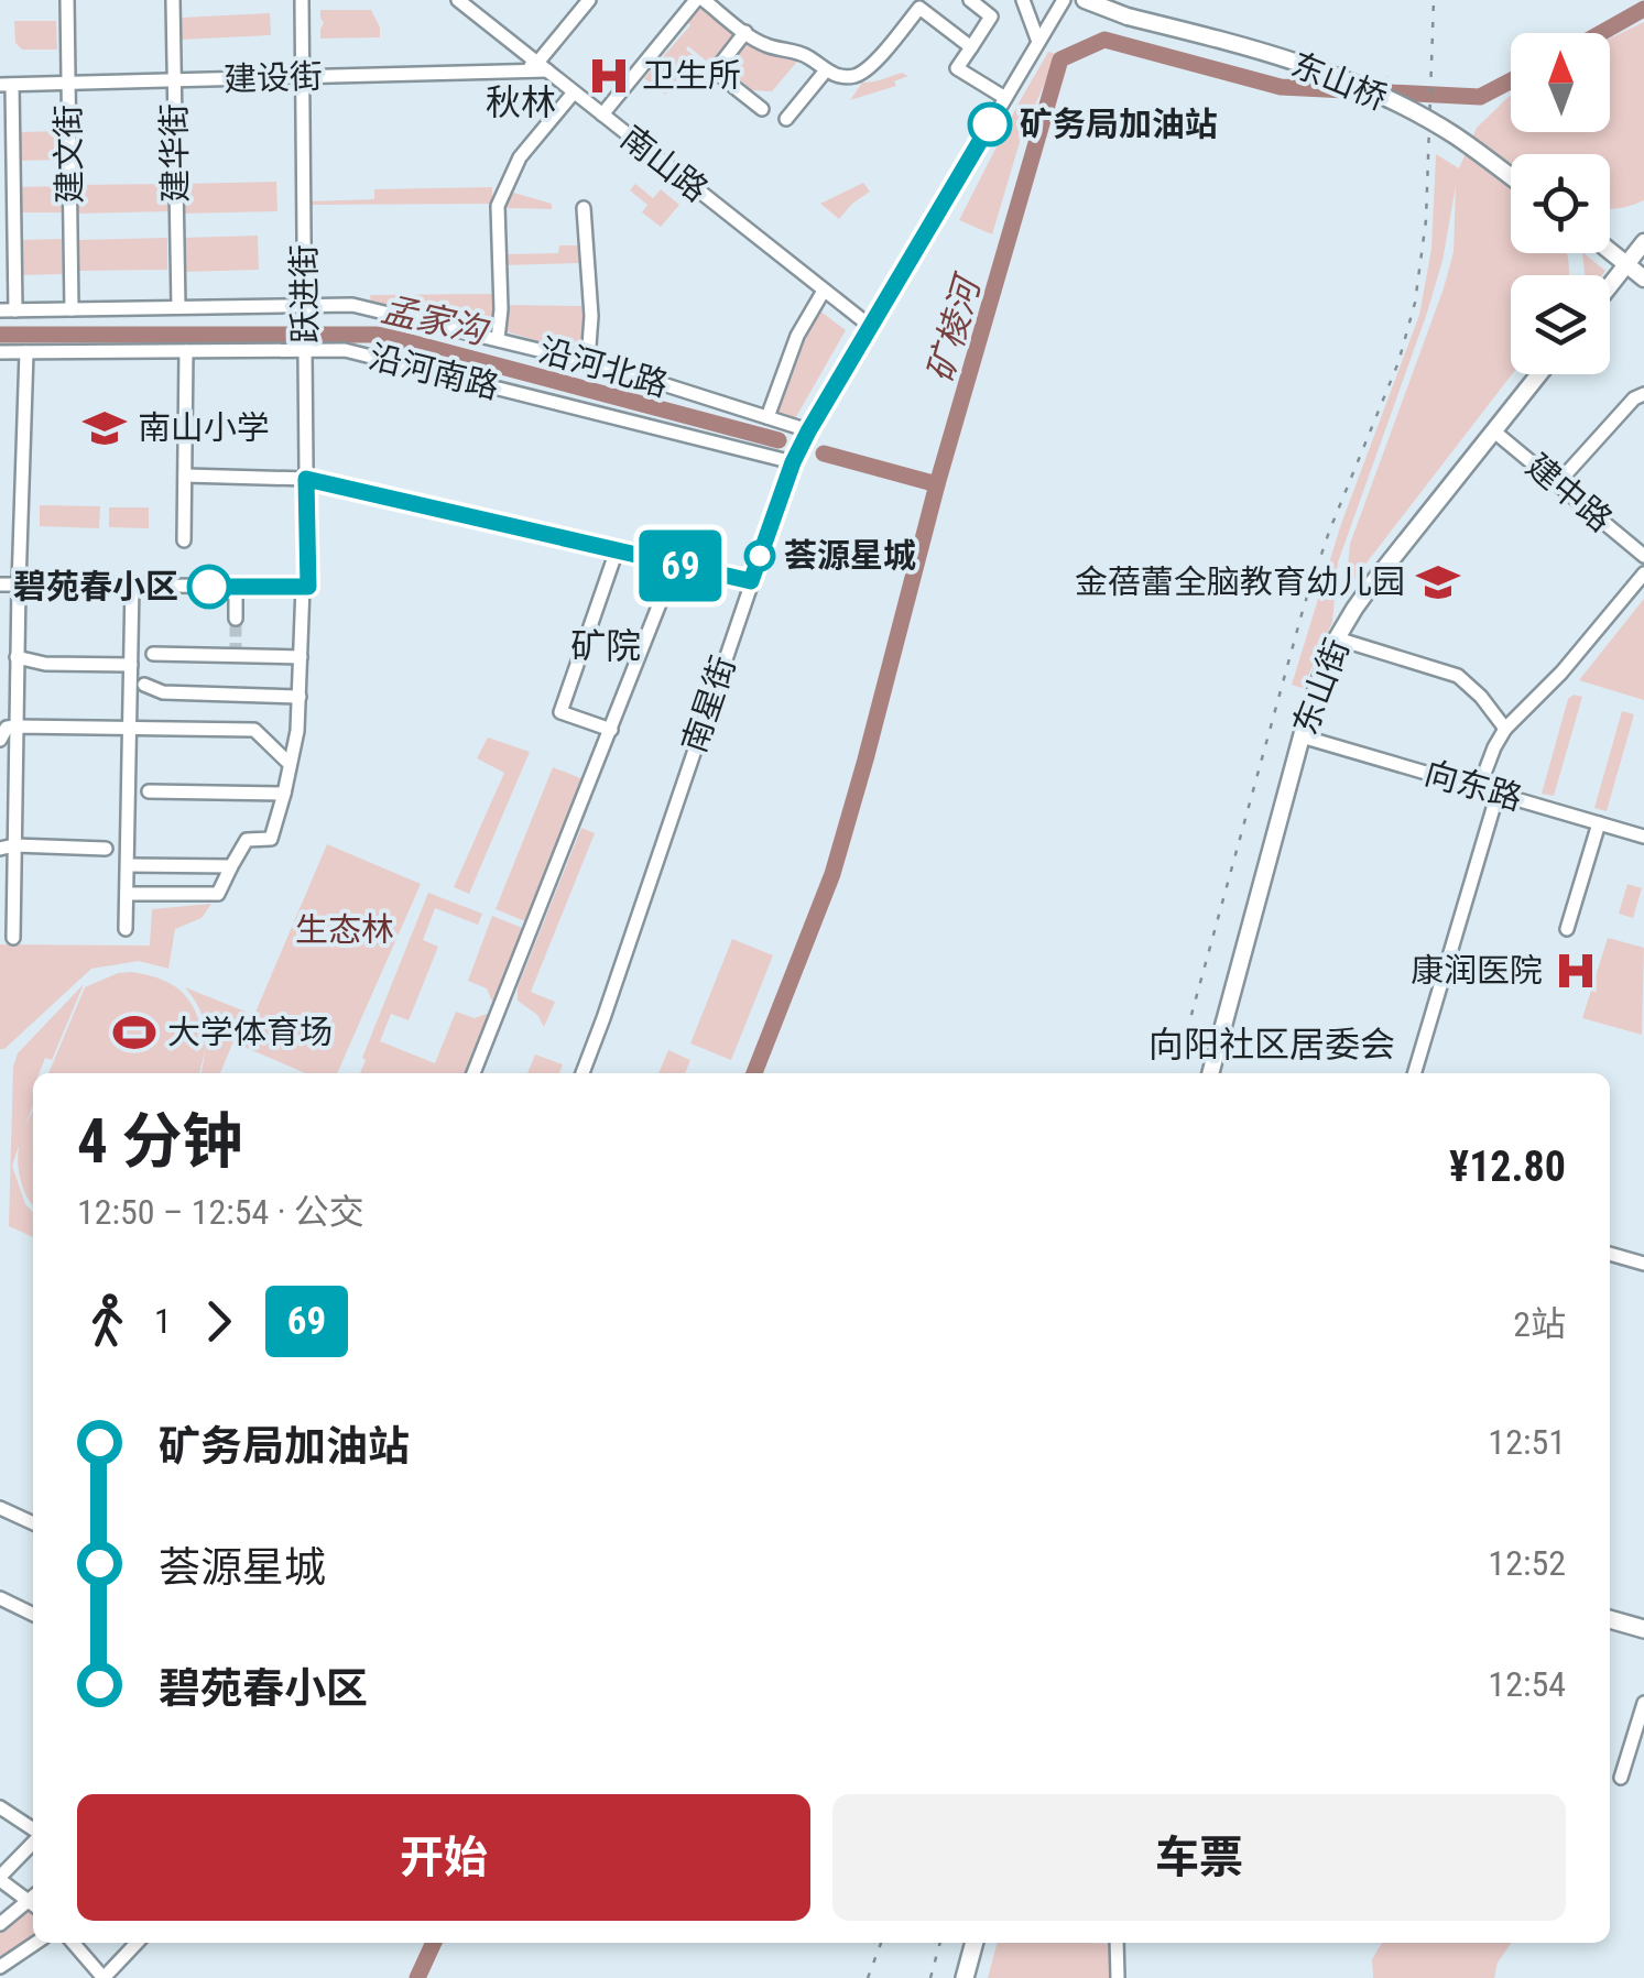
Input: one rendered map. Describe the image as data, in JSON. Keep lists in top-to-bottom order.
{
  "streets": {
    "main road": ["东山桥", "东山街"],
    "street": [
      "建设街",
      "建华街",
      "建文街",
      "南山路",
      "跃进街",
      "沿河北路",
      "沿河南路",
      "建中路",
      "南星街",
      "向东路"
    ]
  },
  "crossings": [
    ["建设街", "建华街"],
    ["建设街", "建文街"],
    ["建设街", "南山路"],
    ["建设街", "跃进街"],
    ["建华街", "沿河北路"],
    ["建文街", "沿河北路"],
    ["南山路", "南星街"],
    ["跃进街", "沿河北路"],
    ["跃进街", "沿河南路"],
    ["沿河北路", "南星街"],
    ["沿河南路", "南星街"],
    ["建中路", "东山街"],
    ["东山街", "向东路"]
  ],
  "districts": ["秋林", "矿院", "向阳社区居委会"],
  "water": ["孟家沟", "矿棱河"],
  "parks": ["生态林"],
  "places": {
    "hospital": ["卫生所", "康润医院"],
    "other": ["矿务局加油站", "荟源星城", "碧苑春小区"],
    "school or university": ["南山小学", "金蓓蕾全脑教育幼儿园"],
    "sports": ["大学体育场"]
  },
  "lines": ["bus line 69"],
  "north": "top",
  "page": {
    "on_map": "69",
    "heading": ["4 分钟", "12:50 – 12:54 · 公交", "¥12.80"],
    "legs": ["1", "69", "2站"],
    "list": [
      {
        "name": "矿务局加油站",
        "value": "12:51"
      },
      {
        "name": "荟源星城",
        "value": "12:52"
      },
      {
        "name": "碧苑春小区",
        "value": "12:54"
      }
    ],
    "buttons": ["开始", "车票"]
  }
}
